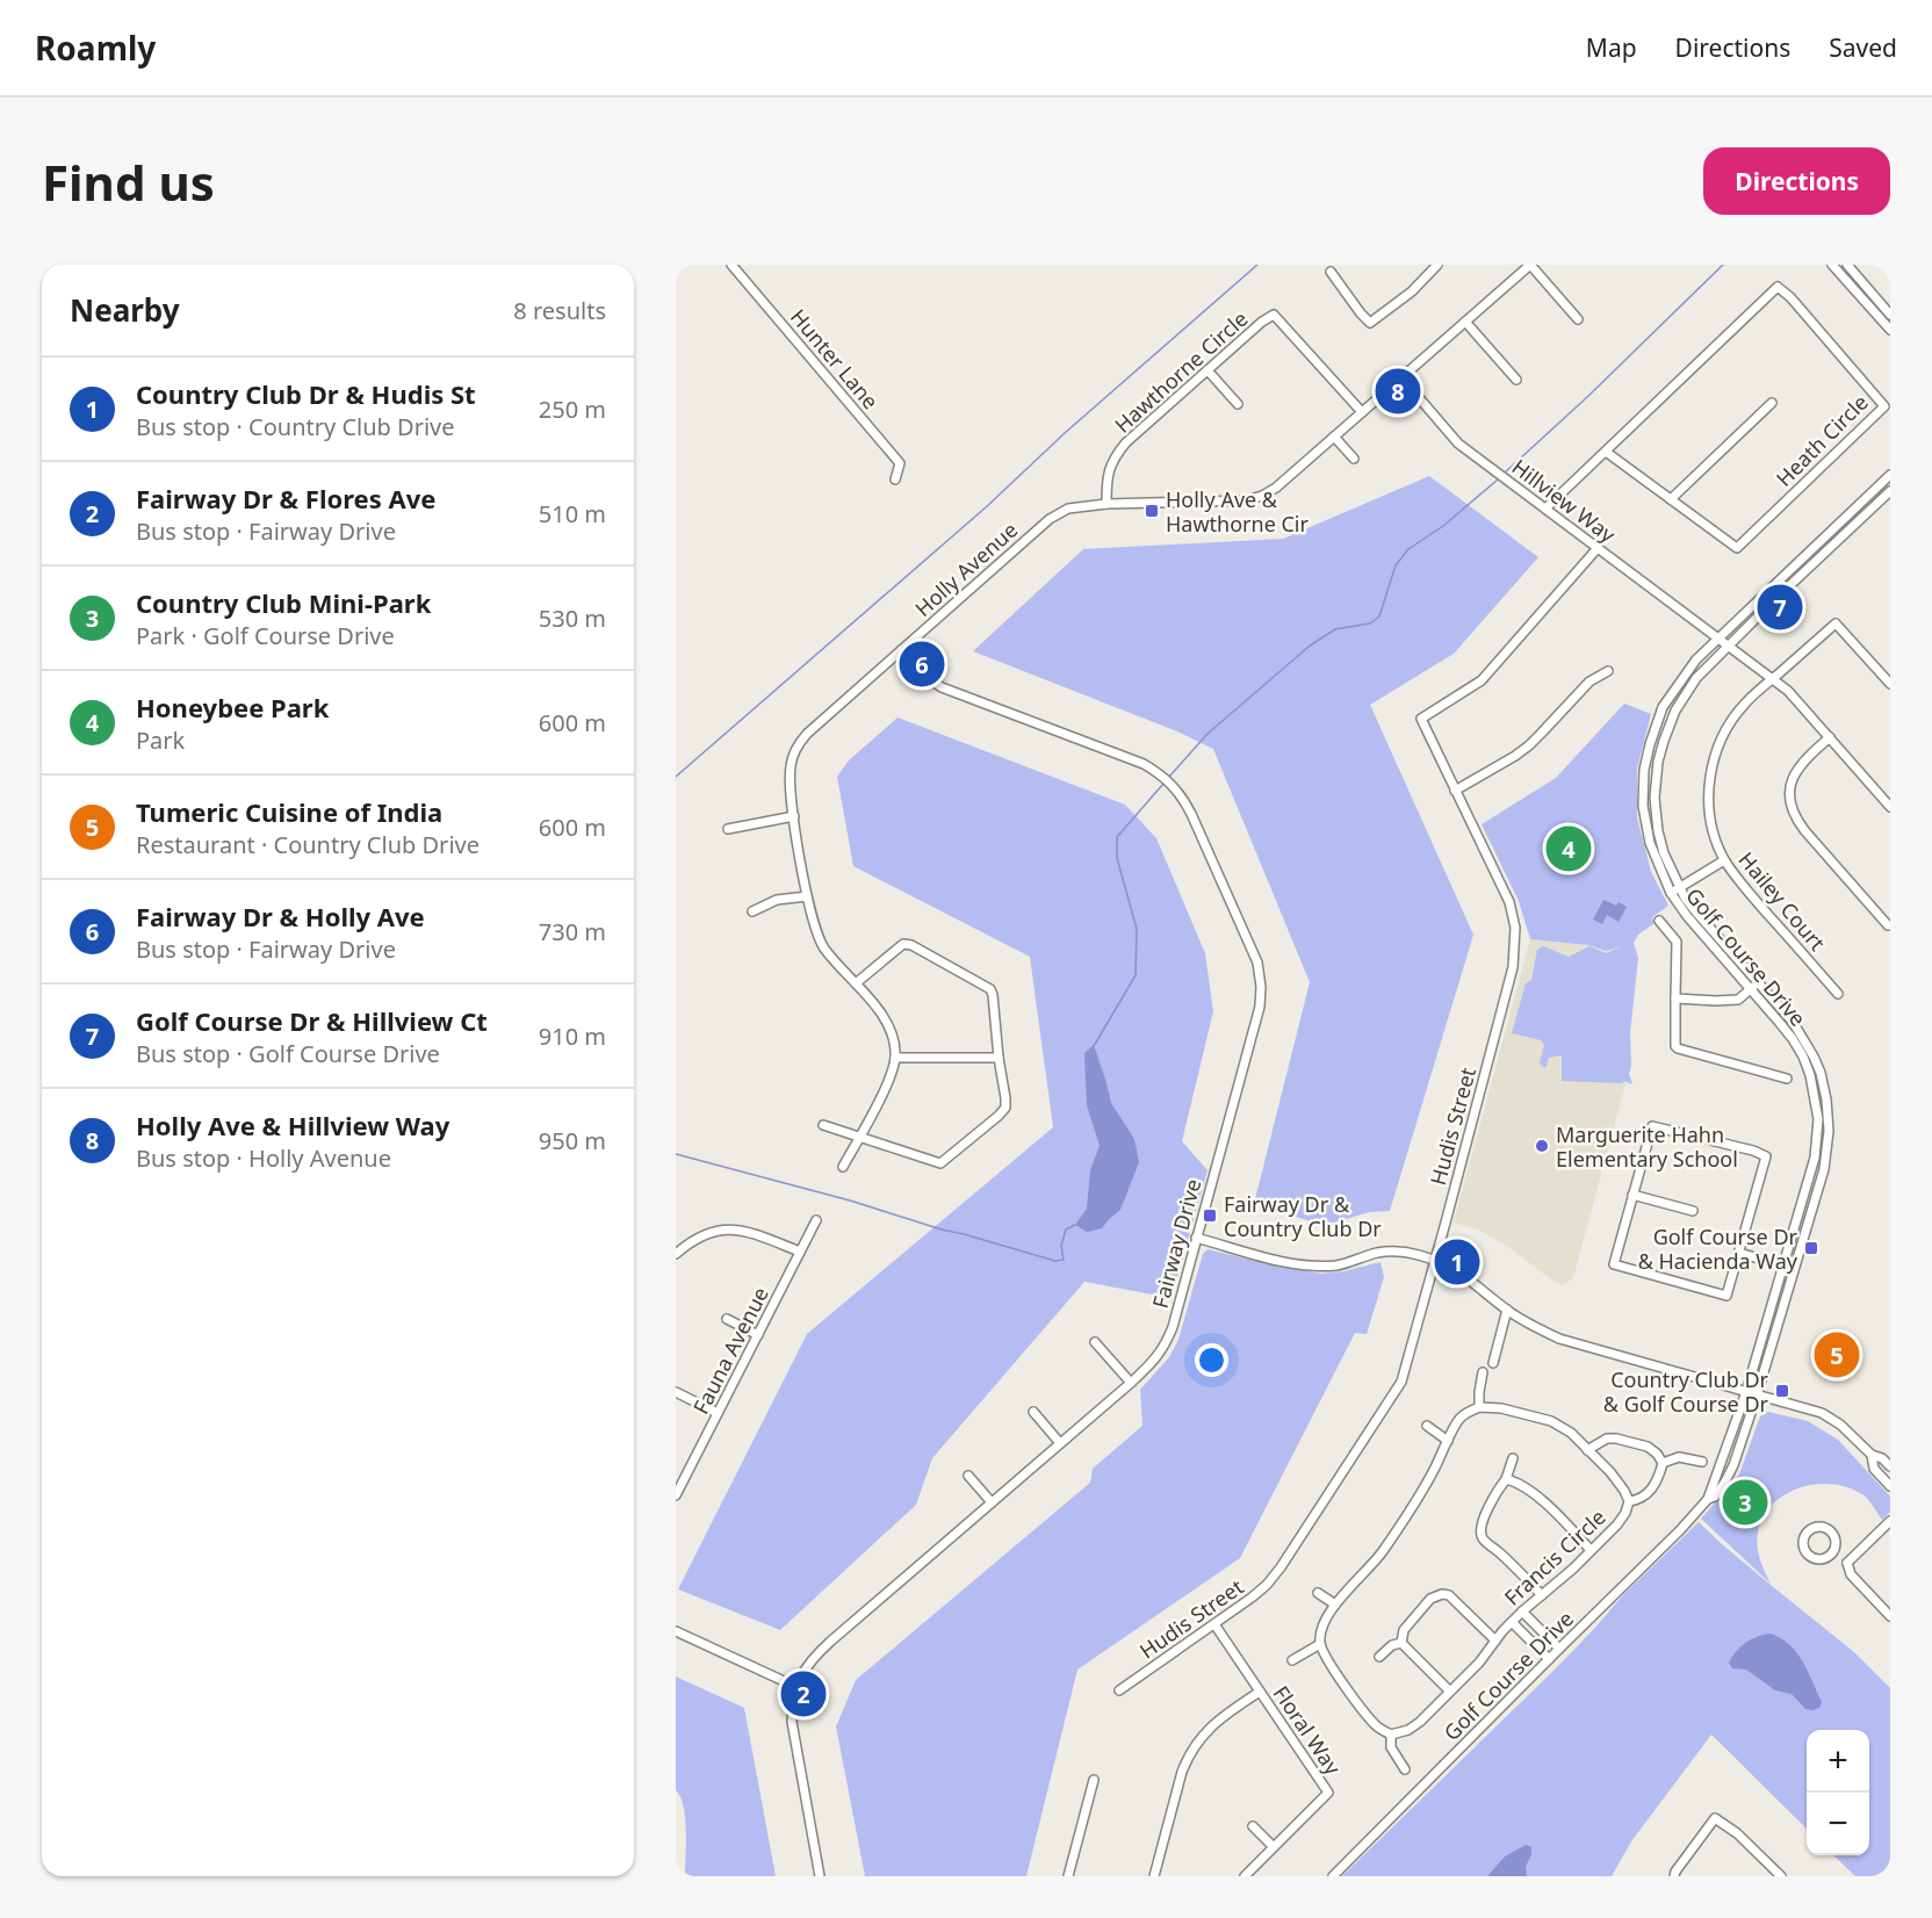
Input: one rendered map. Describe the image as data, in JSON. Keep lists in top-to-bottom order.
{
  "streets": {
    "street": [
      "Hunter Lane",
      "Hawthorne Circle",
      "Heath Circle",
      "Hillview Way",
      "Holly Avenue",
      "Hailey Court",
      "Golf Course Drive",
      "Hudis Street",
      "Fairway Drive",
      "Fauna Avenue",
      "Francis Circle",
      "Floral Way"
    ]
  },
  "crossings": [
    ["Hawthorne Circle", "Holly Avenue"],
    ["Heath Circle", "Hillview Way"],
    ["Hillview Way", "Holly Avenue"],
    ["Hillview Way", "Hailey Court"],
    ["Hillview Way", "Golf Course Drive"],
    ["Hillview Way", "Hudis Street"],
    ["Holly Avenue", "Fairway Drive"],
    ["Hudis Street", "Floral Way"]
  ],
  "places": {
    "transit": [
      "Holly Ave & Hawthorne Cir",
      "Fairway Dr & Country Club Dr",
      "Golf Course Dr & Hacienda Way",
      "Country Club Dr & Golf Course Dr"
    ],
    "other": ["Marguerite Hahn Elementary School"]
  },
  "page": {
    "header": "Roamly",
    "nav": ["Map", "Directions", "Saved"],
    "buttons": "Directions",
    "title": "Find us",
    "heading": ["Nearby", "8 results"],
    "list": [
      {
        "mark": "1",
        "name": "Country Club Dr & Hudis St",
        "note": "Bus stop · Country Club Drive",
        "value": "250 m"
      },
      {
        "mark": "2",
        "name": "Fairway Dr & Flores Ave",
        "note": "Bus stop · Fairway Drive",
        "value": "510 m"
      },
      {
        "mark": "3",
        "name": "Country Club Mini-Park",
        "note": "Park · Golf Course Drive",
        "value": "530 m"
      },
      {
        "mark": "4",
        "name": "Honeybee Park",
        "note": "Park",
        "value": "600 m"
      },
      {
        "mark": "5",
        "name": "Tumeric Cuisine of India",
        "note": "Restaurant · Country Club Drive",
        "value": "600 m"
      },
      {
        "mark": "6",
        "name": "Fairway Dr & Holly Ave",
        "note": "Bus stop · Fairway Drive",
        "value": "730 m"
      },
      {
        "mark": "7",
        "name": "Golf Course Dr & Hillview Ct",
        "note": "Bus stop · Golf Course Drive",
        "value": "910 m"
      },
      {
        "mark": "8",
        "name": "Holly Ave & Hillview Way",
        "note": "Bus stop · Holly Avenue",
        "value": "950 m"
      }
    ],
    "pins": [
      "8",
      "7",
      "6",
      "4",
      "1",
      "5",
      "3",
      "2"
    ],
    "map_buttons": ["+", "−"]
  }
}
